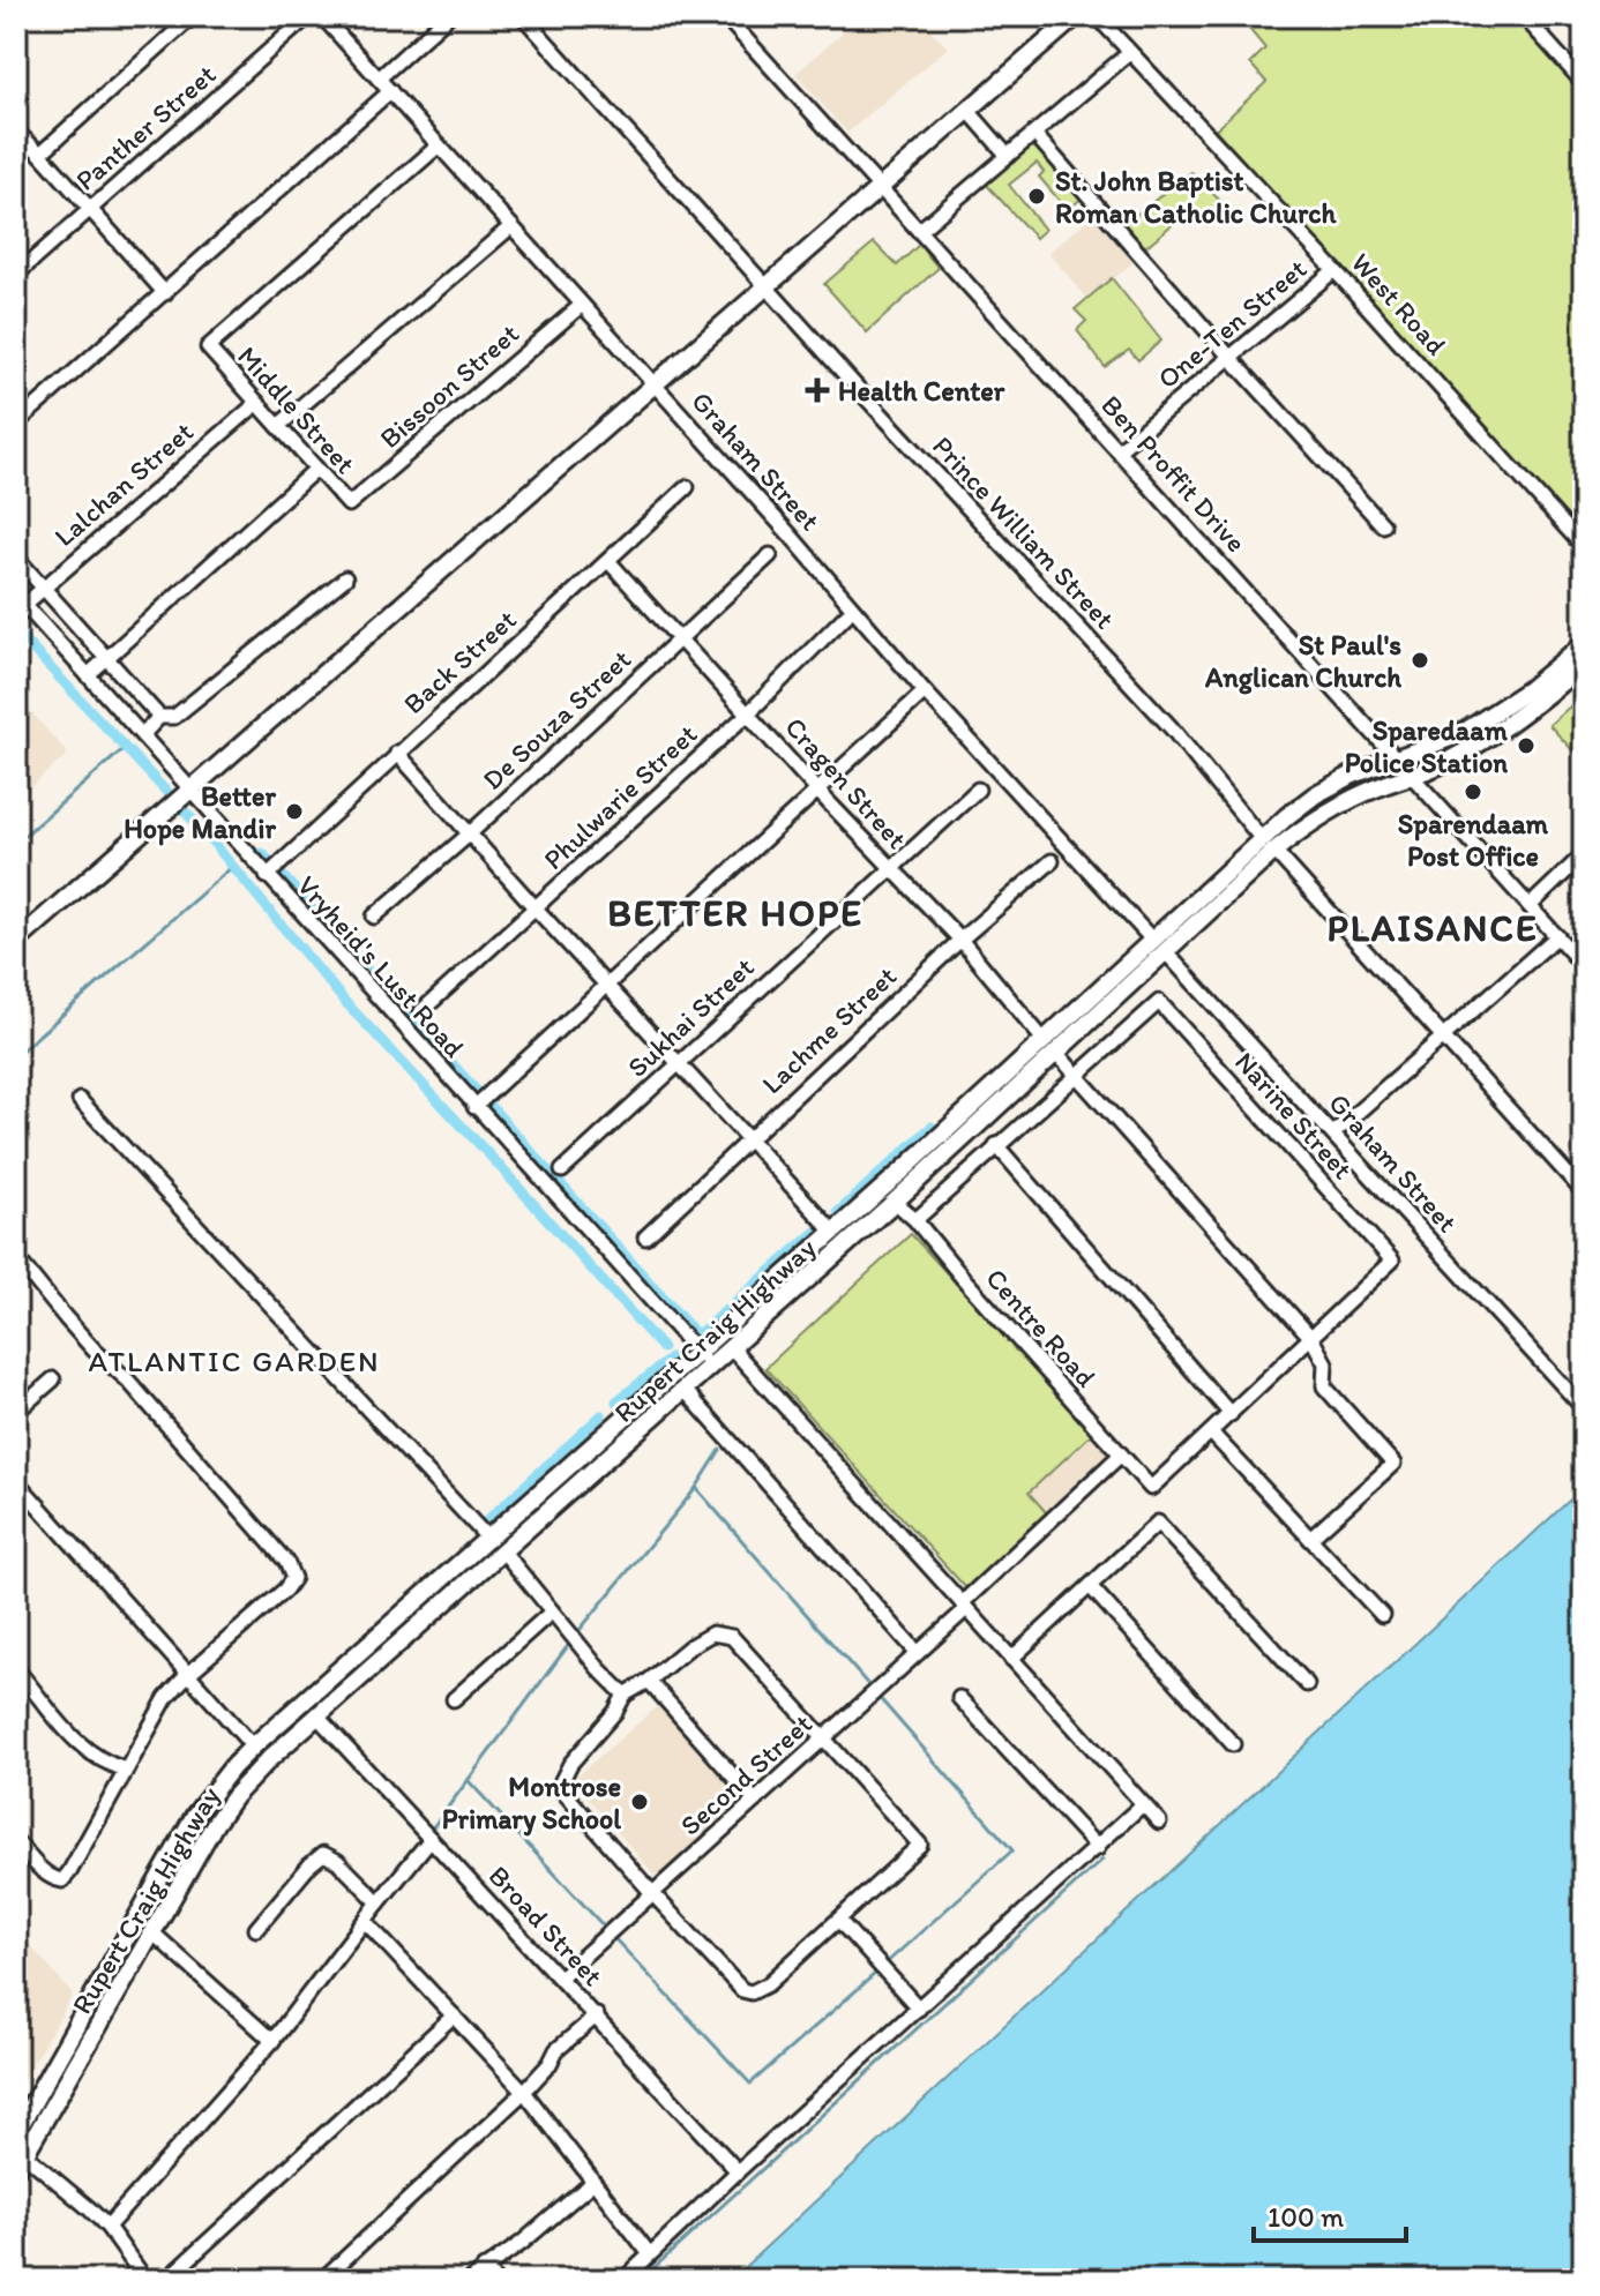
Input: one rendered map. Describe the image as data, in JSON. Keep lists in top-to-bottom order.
{
  "streets": {
    "main road": ["Rupert Craig Highway"],
    "street": [
      "Panther Street",
      "West Road",
      "One-Ten Street",
      "Bissoon Street",
      "Middle Street",
      "Graham Street",
      "Ben Proffit Drive",
      "Lalchan Street",
      "Prince William Street",
      "Back Street",
      "De Souza Street",
      "Cragen Street",
      "Phulwarie Street",
      "Vryheid's Lust Road",
      "Sukhai Street",
      "Lachme Street",
      "Narine Street",
      "Centre Road",
      "Second Street",
      "Broad Street"
    ]
  },
  "crossings": [
    ["West Road", "One-Ten Street"],
    ["One-Ten Street", "Ben Proffit Drive"],
    ["Bissoon Street", "Middle Street"],
    ["Bissoon Street", "Graham Street"],
    ["Middle Street", "Graham Street"],
    ["Middle Street", "Lalchan Street"],
    ["Graham Street", "Rupert Craig Highway"],
    ["Ben Proffit Drive", "Rupert Craig Highway"],
    ["Lalchan Street", "Vryheid's Lust Road"],
    ["Prince William Street", "Rupert Craig Highway"],
    ["Back Street", "Cragen Street"],
    ["Back Street", "Vryheid's Lust Road"],
    ["De Souza Street", "Cragen Street"],
    ["Cragen Street", "Phulwarie Street"],
    ["Cragen Street", "Sukhai Street"],
    ["Cragen Street", "Lachme Street"],
    ["Cragen Street", "Rupert Craig Highway"],
    ["Vryheid's Lust Road", "Rupert Craig Highway"],
    ["Centre Road", "Rupert Craig Highway"],
    ["Centre Road", "Second Street"],
    ["Rupert Craig Highway", "Broad Street"],
    ["Second Street", "Broad Street"]
  ],
  "districts": ["BETTER HOPE", "PLAISANCE", "ATLANTIC GARDEN"],
  "places": {
    "other": [
      "St. John Baptist Roman Catholic Church",
      "St Paul's Anglican Church",
      "Sparedaam Police Station",
      "Sparendaam Post Office",
      "Better Hope Mandir",
      "Montrose Primary School"
    ],
    "health": ["Health Center"]
  },
  "scale_bar": "100 m"
}
